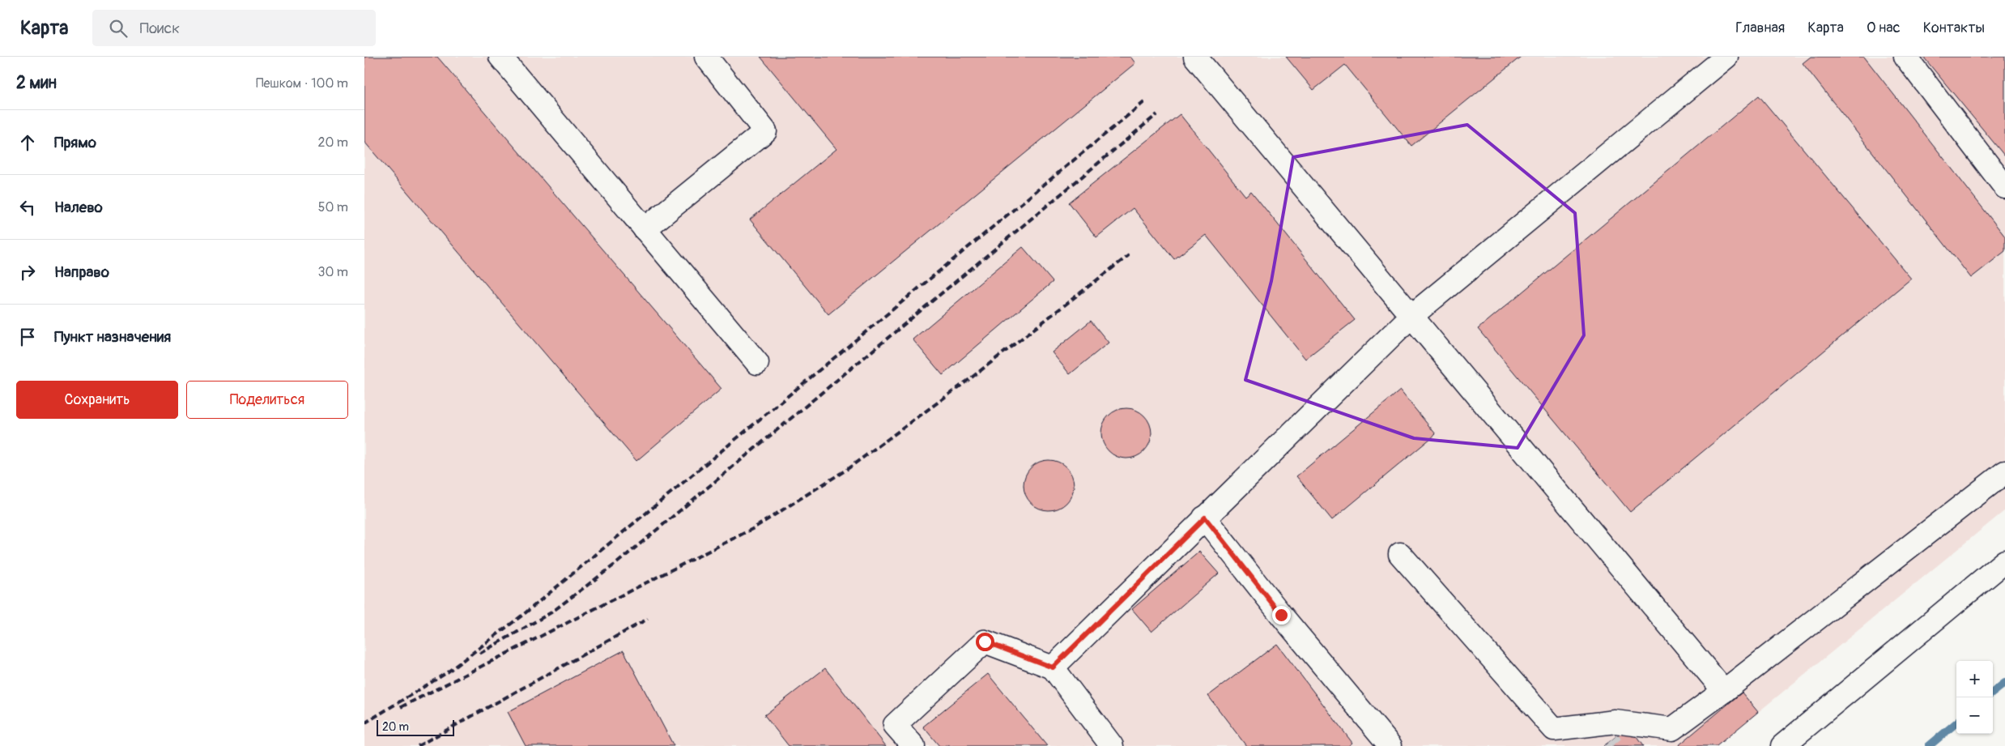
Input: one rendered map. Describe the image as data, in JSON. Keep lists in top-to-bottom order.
{
  "scale_bar": "20 m",
  "page": {
    "header": "Карта",
    "search": "Поиск",
    "nav": [
      "Главная",
      "Карта",
      "О нас",
      "Контакты"
    ],
    "heading": ["2 мин", "Пешком · 100 m"],
    "list": [
      ["Прямо", "20 m"],
      ["Налево", "50 m"],
      ["Направо", "30 m"],
      "Пункт назначения"
    ],
    "buttons": ["Сохранить", "Поделиться"],
    "map_buttons": ["+", "−"],
    "scale": "20 m"
  }
}
